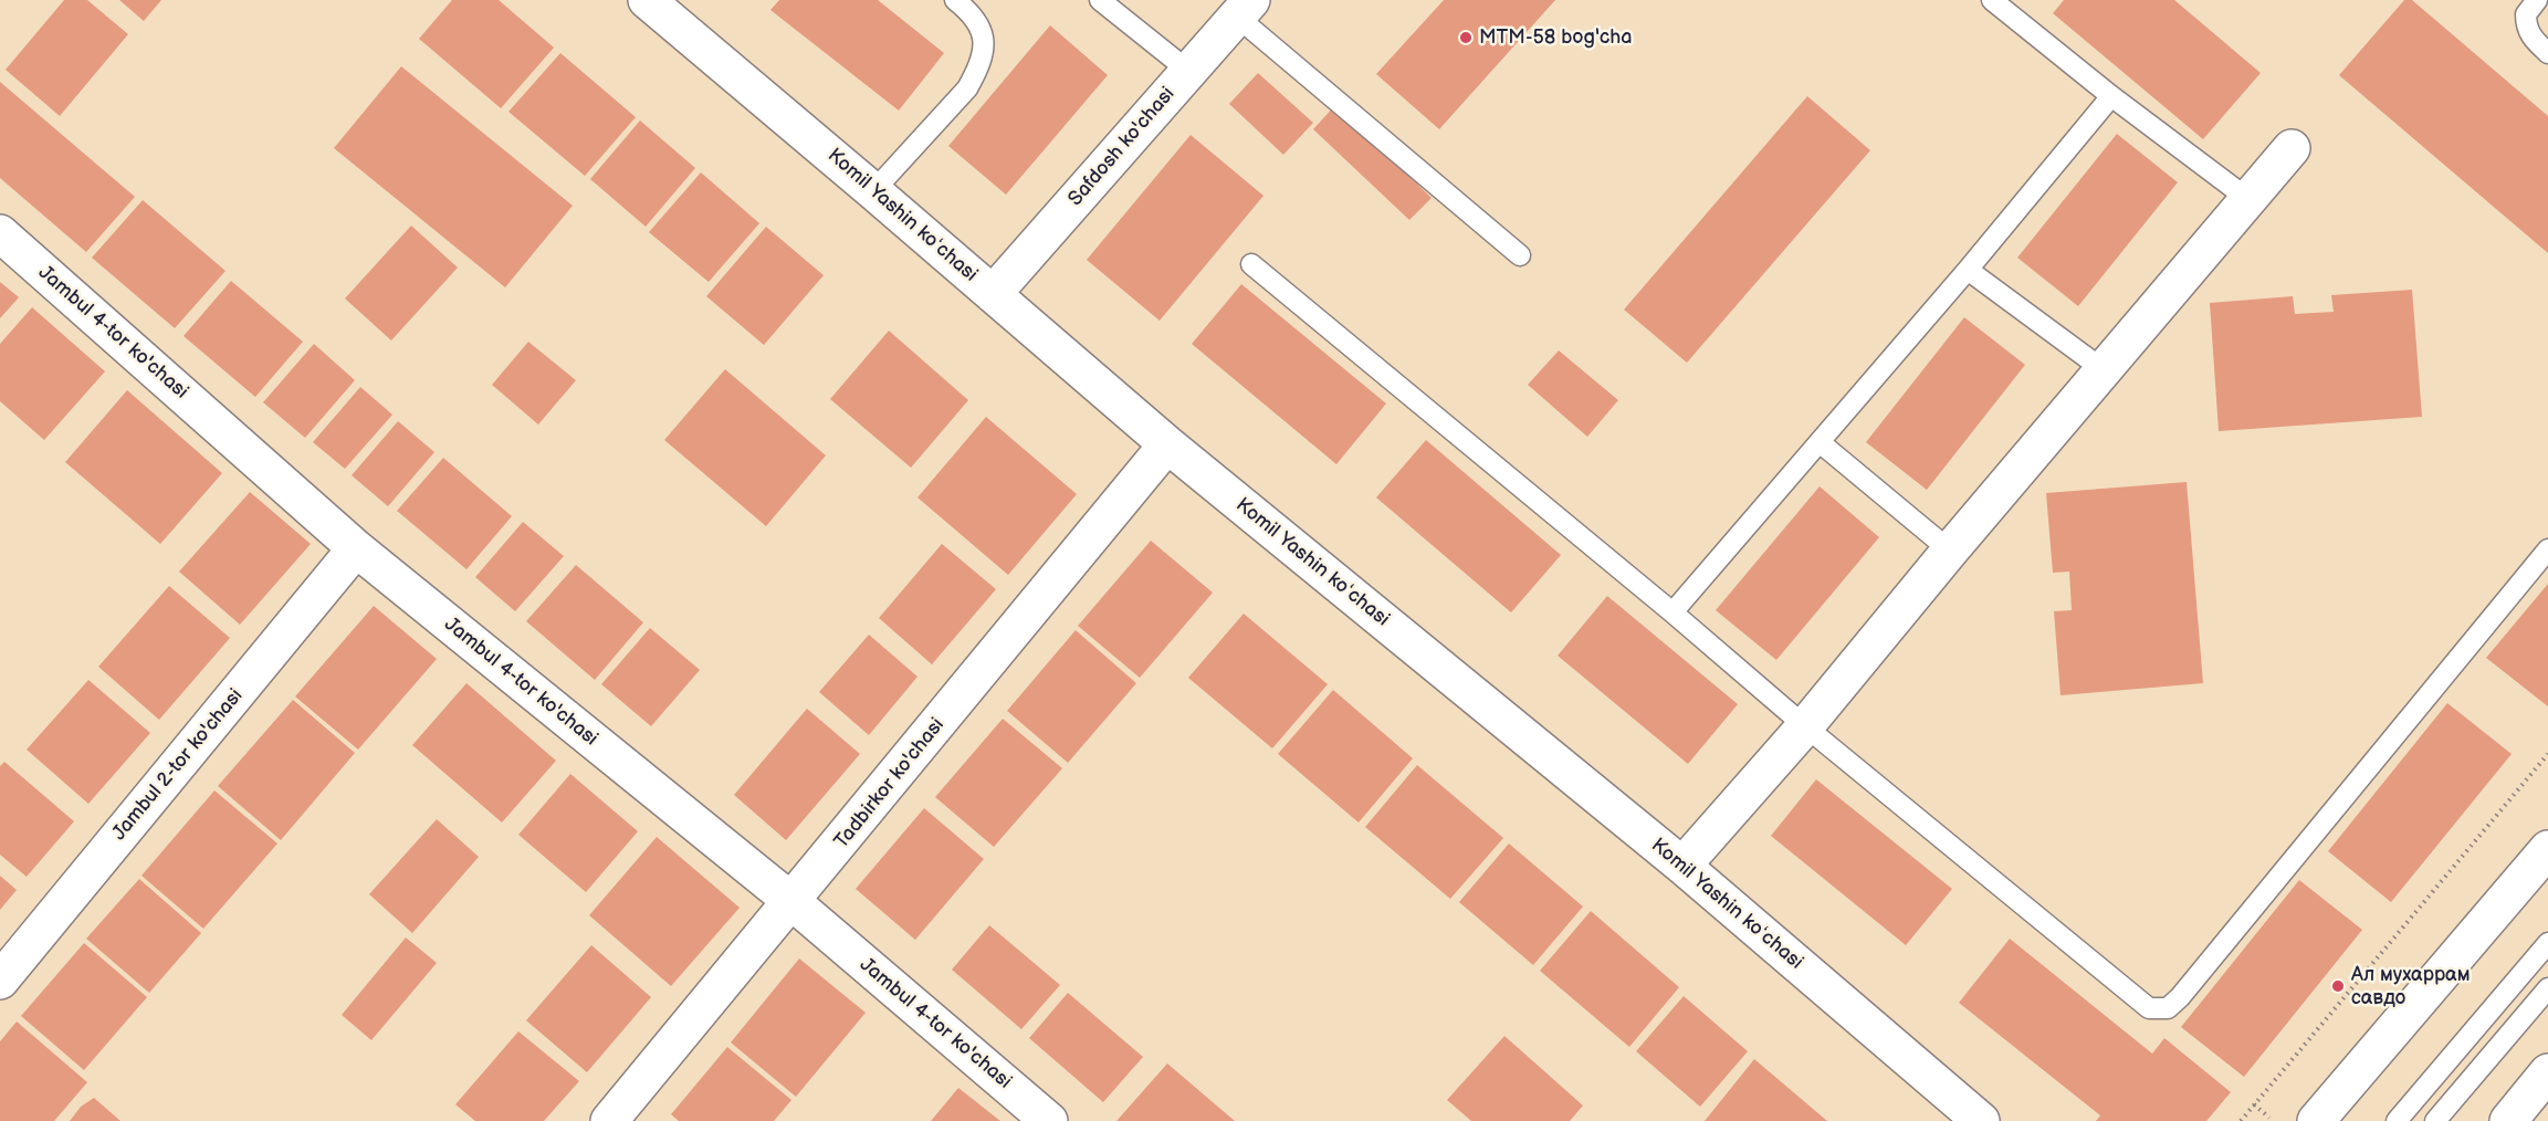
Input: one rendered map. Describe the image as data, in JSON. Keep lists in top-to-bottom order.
{
  "streets": {
    "street": [
      "Safdosh ko'chasi",
      "Komil Yashin koʻchasi",
      "Jambul 4-tor ko'chasi",
      "Jambul 2-tor ko'chasi",
      "Tadbirkor ko'chasi"
    ]
  },
  "crossings": [
    ["Safdosh ko'chasi", "Komil Yashin koʻchasi"],
    ["Komil Yashin koʻchasi", "Tadbirkor ko'chasi"],
    ["Jambul 4-tor ko'chasi", "Jambul 2-tor ko'chasi"],
    ["Jambul 4-tor ko'chasi", "Tadbirkor ko'chasi"]
  ],
  "places": ["MTM-58 bog'cha", "Ал мухаррам савдо"]
}
